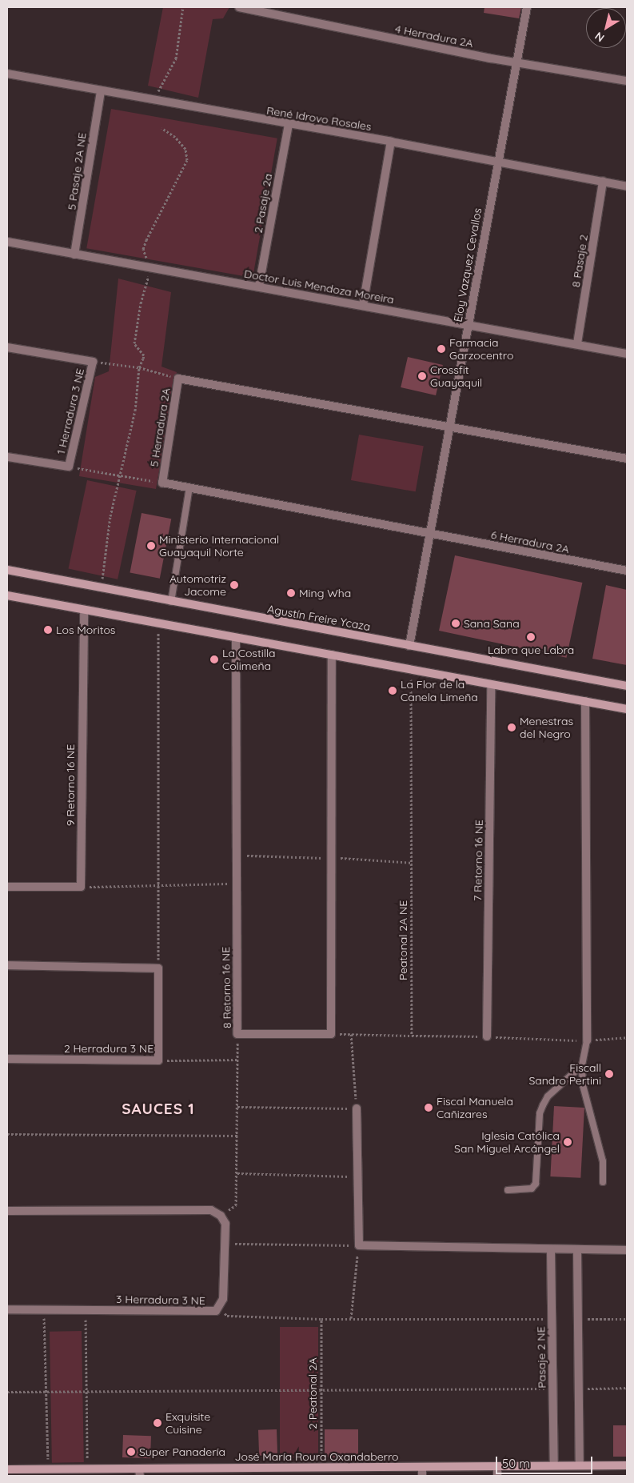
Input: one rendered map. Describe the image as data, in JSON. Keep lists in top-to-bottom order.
{
  "streets": {
    "main road": ["Agustín Freire Ycaza", "José María Roura Oxandaberro"],
    "street": [
      "4 Herradura 2A",
      "René Idrovo Rosales",
      "5 Pasaje 2A NE",
      "2 Pasaje 2a",
      "8 Pasaje 2",
      "Eloy Vazquez Cevallos",
      "Doctor Luis Mendoza Moreira",
      "1 Herradura 3 NE",
      "5 Herradura 2A",
      "6 Herradura 2A",
      "9 Retorno 16 NE",
      "7 Retorno 16 NE",
      "8 Retorno 16 NE",
      "2 Herradura 3 NE",
      "3 Herradura 3 NE",
      "Pasaje 2 NE"
    ],
    "path": ["Peatonal 2A NE", "2 Peatonal 2A"]
  },
  "crossings": [
    ["4 Herradura 2A", "Eloy Vazquez Cevallos"],
    ["René Idrovo Rosales", "5 Pasaje 2A NE"],
    ["René Idrovo Rosales", "2 Pasaje 2a"],
    ["René Idrovo Rosales", "8 Pasaje 2"],
    ["René Idrovo Rosales", "Eloy Vazquez Cevallos"],
    ["5 Pasaje 2A NE", "Doctor Luis Mendoza Moreira"],
    ["2 Pasaje 2a", "Doctor Luis Mendoza Moreira"],
    ["8 Pasaje 2", "Doctor Luis Mendoza Moreira"],
    ["Eloy Vazquez Cevallos", "Doctor Luis Mendoza Moreira"],
    ["Eloy Vazquez Cevallos", "5 Herradura 2A"],
    ["Eloy Vazquez Cevallos", "6 Herradura 2A"],
    ["Eloy Vazquez Cevallos", "Agustín Freire Ycaza"],
    ["5 Herradura 2A", "6 Herradura 2A"],
    ["Pasaje 2 NE", "José María Roura Oxandaberro"],
    ["2 Peatonal 2A", "José María Roura Oxandaberro"]
  ],
  "districts": ["SAUCES 1"],
  "places": [
    "Farmacia Garzocentro",
    "Crossfit Guayaquil",
    "Ministerio Internacional Guayaquil Norte",
    "Automotriz Jacome",
    "Ming Wha",
    "Sana Sana",
    "Los Moritos",
    "Labra que Labra",
    "La Costilla Colimeña",
    "La Flor de la Canela Limeña",
    "Menestras del Negro",
    "Fiscall Sandro Pertini",
    "Fiscal Manuela Cañizares",
    "Iglesia Católica San Miguel Arcángel",
    "Exquisite Cuisine",
    "Super Panadería"
  ],
  "scale_bar": "50 m",
  "north": "bottom left"
}
